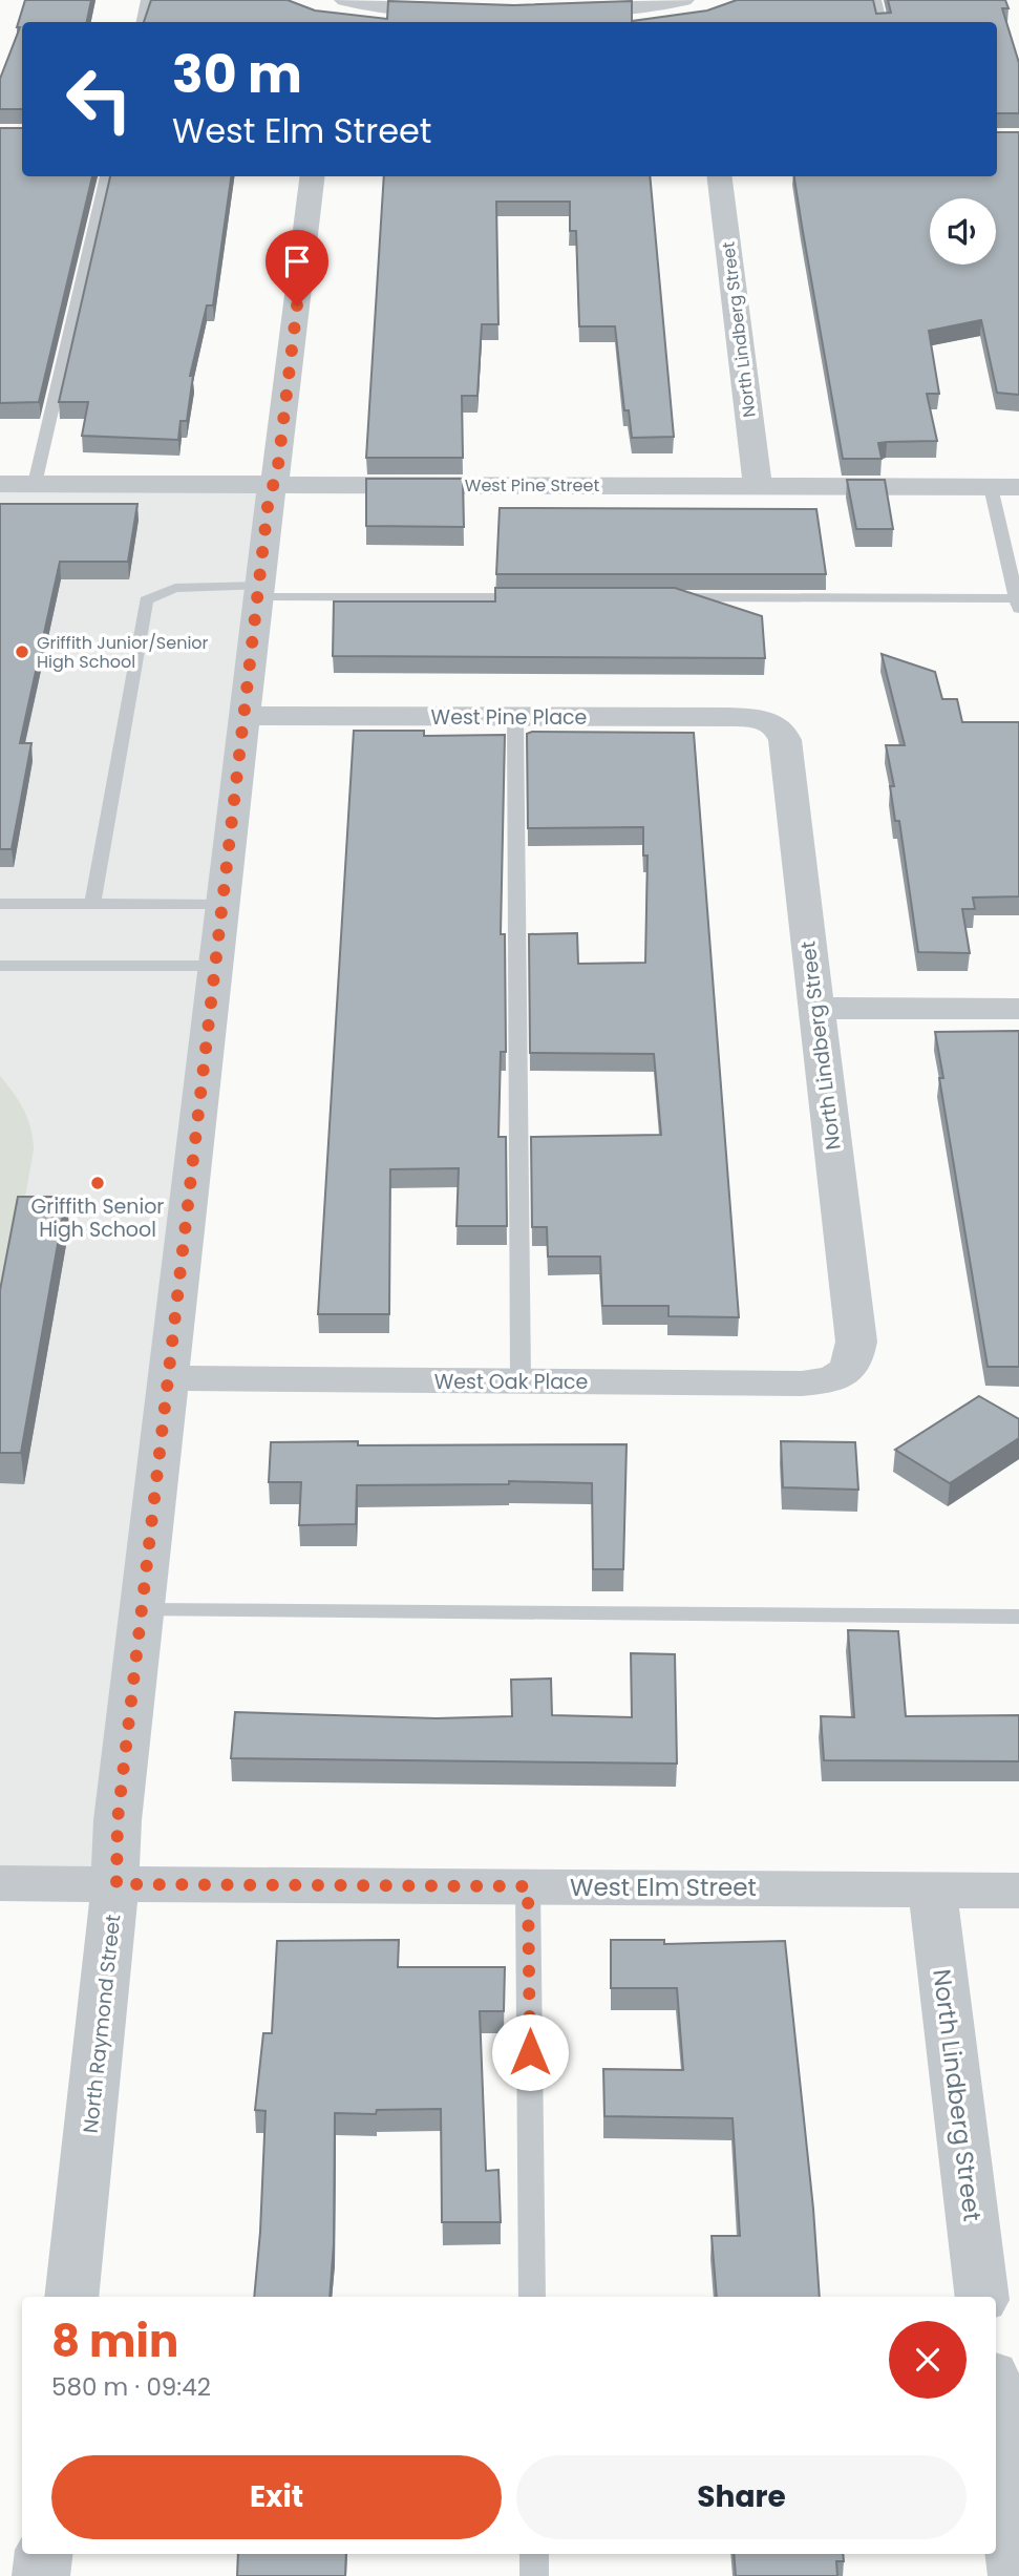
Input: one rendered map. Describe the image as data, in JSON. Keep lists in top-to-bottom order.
{
  "streets": {
    "street": [
      "North Lindberg Street",
      "West Pine Street",
      "West Pine Place",
      "West Oak Place",
      "West Elm Street",
      "North Raymond Street"
    ]
  },
  "crossings": [
    ["North Lindberg Street", "West Pine Street"],
    ["North Lindberg Street", "West Pine Place"],
    ["North Lindberg Street", "West Oak Place"],
    ["North Lindberg Street", "West Elm Street"],
    ["West Pine Street", "North Raymond Street"],
    ["West Pine Place", "North Raymond Street"],
    ["West Oak Place", "North Raymond Street"],
    ["West Elm Street", "North Raymond Street"]
  ],
  "places": ["Griffith Junior/Senior High School", "Griffith Senior High School"],
  "page": {
    "turn": ["30 m", "West Elm Street"],
    "heading": ["8 min", "580 m · 09:42"],
    "buttons": ["Exit", "Share"]
  }
}
